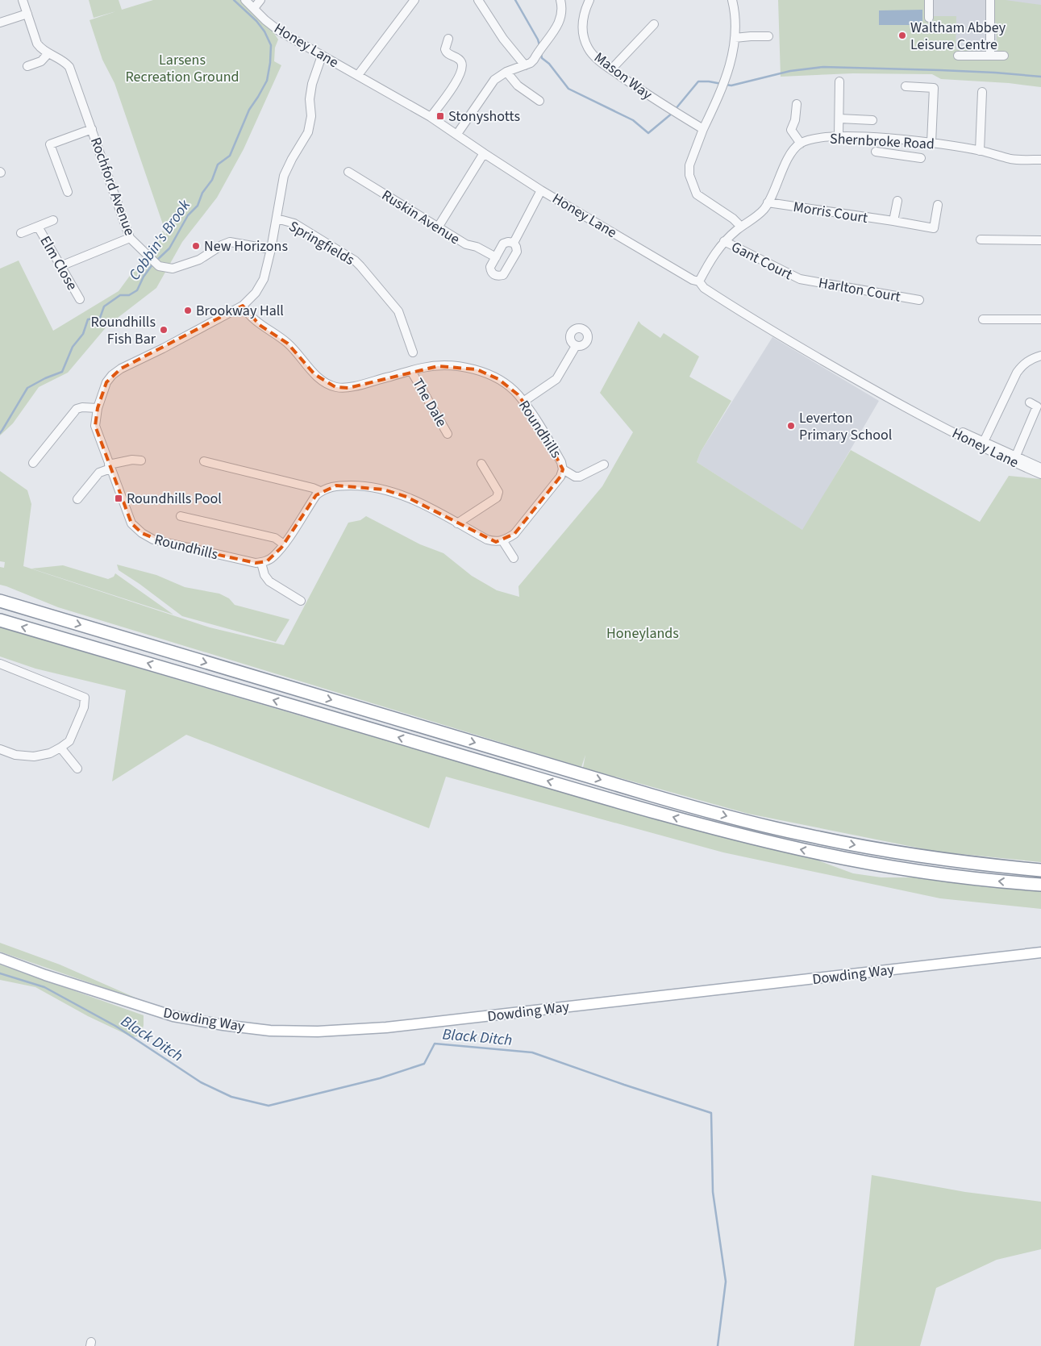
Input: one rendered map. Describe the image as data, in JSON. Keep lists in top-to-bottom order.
{
  "streets": {
    "main road": ["Dowding Way"],
    "street": [
      "Honey Lane",
      "Mason Way",
      "Shernbroke Road",
      "Rochford Avenue",
      "Morris Court",
      "Ruskin Avenue",
      "Springfields",
      "Gant Court",
      "Elm Close",
      "Harlton Court",
      "The Dale",
      "Roundhills"
    ]
  },
  "crossings": [
    ["Honey Lane", "Roundhills"],
    ["Rochford Avenue", "Roundhills"],
    ["Springfields", "Roundhills"],
    ["Gant Court", "Harlton Court"],
    ["The Dale", "Roundhills"]
  ],
  "water": ["Cobbin's Brook", "Black Ditch"],
  "parks": ["Larsens Recreation Ground", "Honeylands"],
  "places": {
    "other": [
      "Waltham Abbey Leisure Centre",
      "New Horizons",
      "Brookway Hall",
      "Roundhills Fish Bar",
      "Leverton Primary School"
    ],
    "transit": ["Stonyshotts", "Roundhills Pool"]
  }
}
